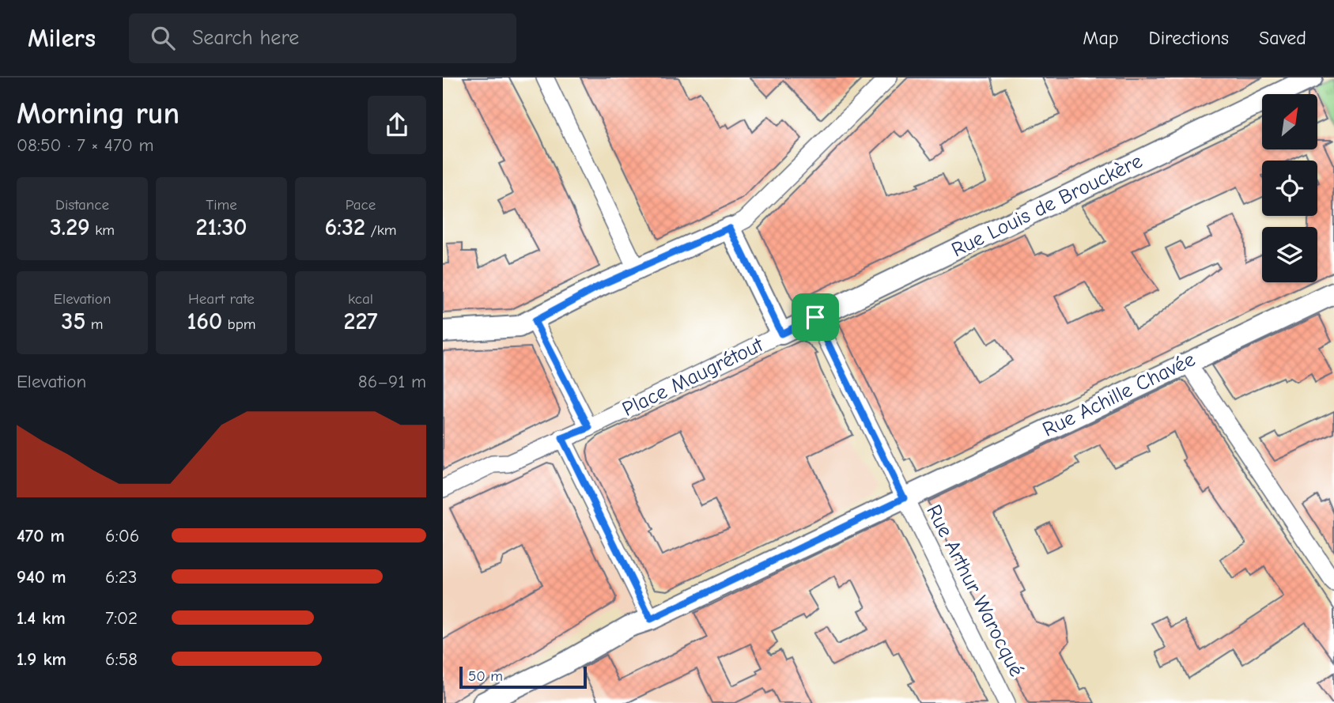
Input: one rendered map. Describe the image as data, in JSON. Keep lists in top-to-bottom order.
{
  "streets": {
    "street": [
      "Rue Louis de Brouckère",
      "Place Maugrétout",
      "Rue Achille Chavée",
      "Rue Arthur Warocqué"
    ]
  },
  "crossings": [
    ["Rue Louis de Brouckère", "Place Maugrétout"],
    ["Rue Louis de Brouckère", "Rue Arthur Warocqué"],
    ["Rue Achille Chavée", "Rue Arthur Warocqué"]
  ],
  "scale_bar": "50 m",
  "north": "top right",
  "page": {
    "header": "Milers",
    "search": "Search here",
    "nav": ["Map", "Directions", "Saved"],
    "heading": ["Morning run", "08:50 · 7 × 470 m"],
    "stats": [
      ["Distance", "3.29 km"],
      ["Time", "21:30"],
      ["Pace", "6:32 /km"],
      ["Elevation", "35 m"],
      ["Heart rate", "160 bpm"],
      ["kcal", "227"]
    ],
    "chart": ["Elevation", "86–91 m"],
    "list": [
      {
        "name": "470 m",
        "note": "6:06"
      },
      {
        "name": "940 m",
        "note": "6:23"
      },
      {
        "name": "1.4 km",
        "note": "7:02"
      },
      {
        "name": "1.9 km",
        "note": "6:58"
      }
    ],
    "scale": "50 m"
  }
}
